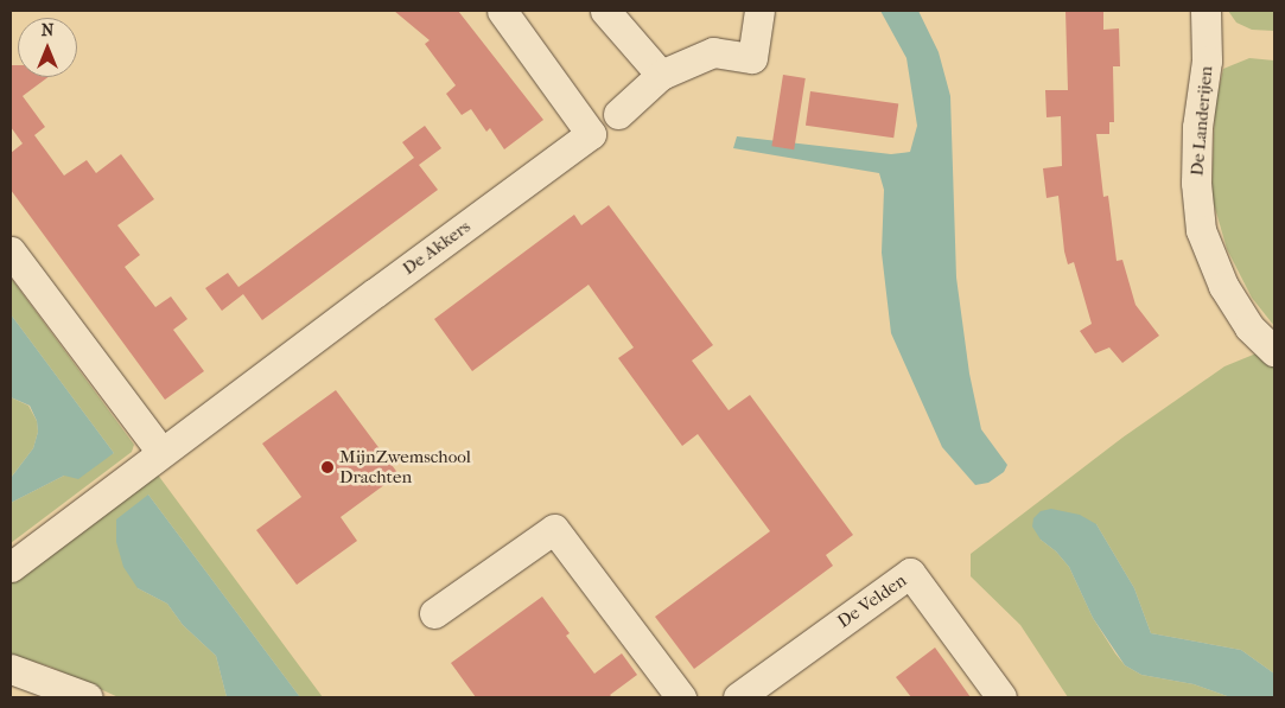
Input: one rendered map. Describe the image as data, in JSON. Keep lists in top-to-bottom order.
{
  "streets": {
    "street": ["De Landerijen", "De Akkers", "De Velden"]
  },
  "places": ["MijnZwemschool Drachten"],
  "north": "top"
}
